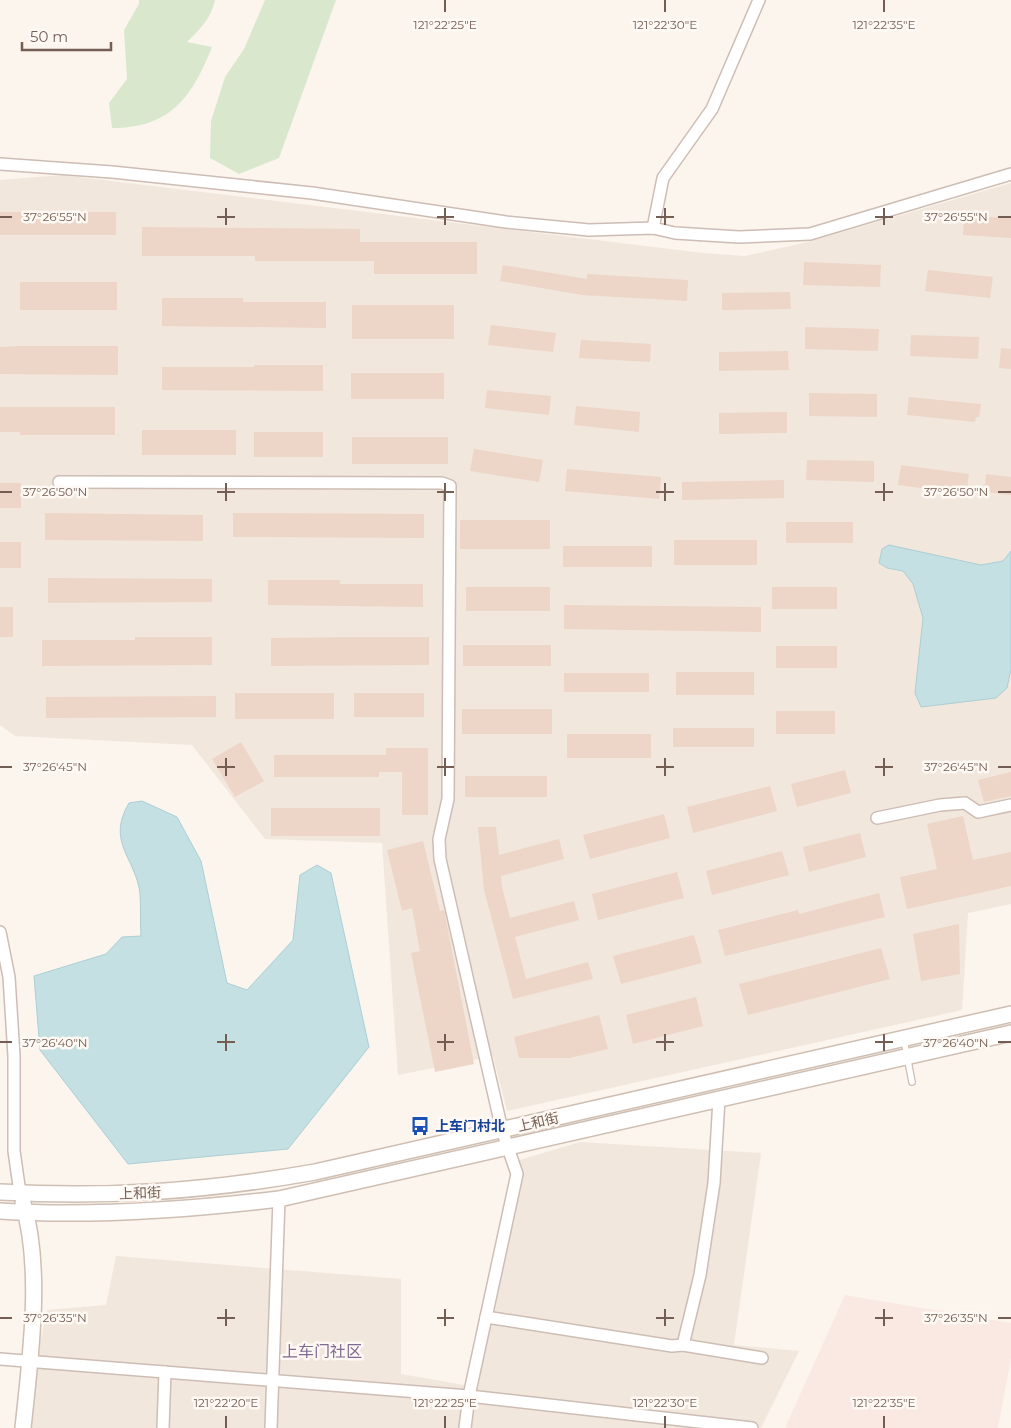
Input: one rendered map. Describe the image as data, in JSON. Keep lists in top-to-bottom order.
{
  "streets": {
    "street": ["上和街"]
  },
  "districts": ["上车门社区"],
  "places": {
    "bus stop": ["上车门村北"]
  },
  "scale_bar": "50 m",
  "coordinates": [
    "121°22'25\"E",
    "121°22'30\"E",
    "121°22'35\"E",
    "37°26'55\"N",
    "37°26'50\"N",
    "37°26'45\"N",
    "37°26'40\"N",
    "37°26'35\"N",
    "121°22'20\"E"
  ]
}
